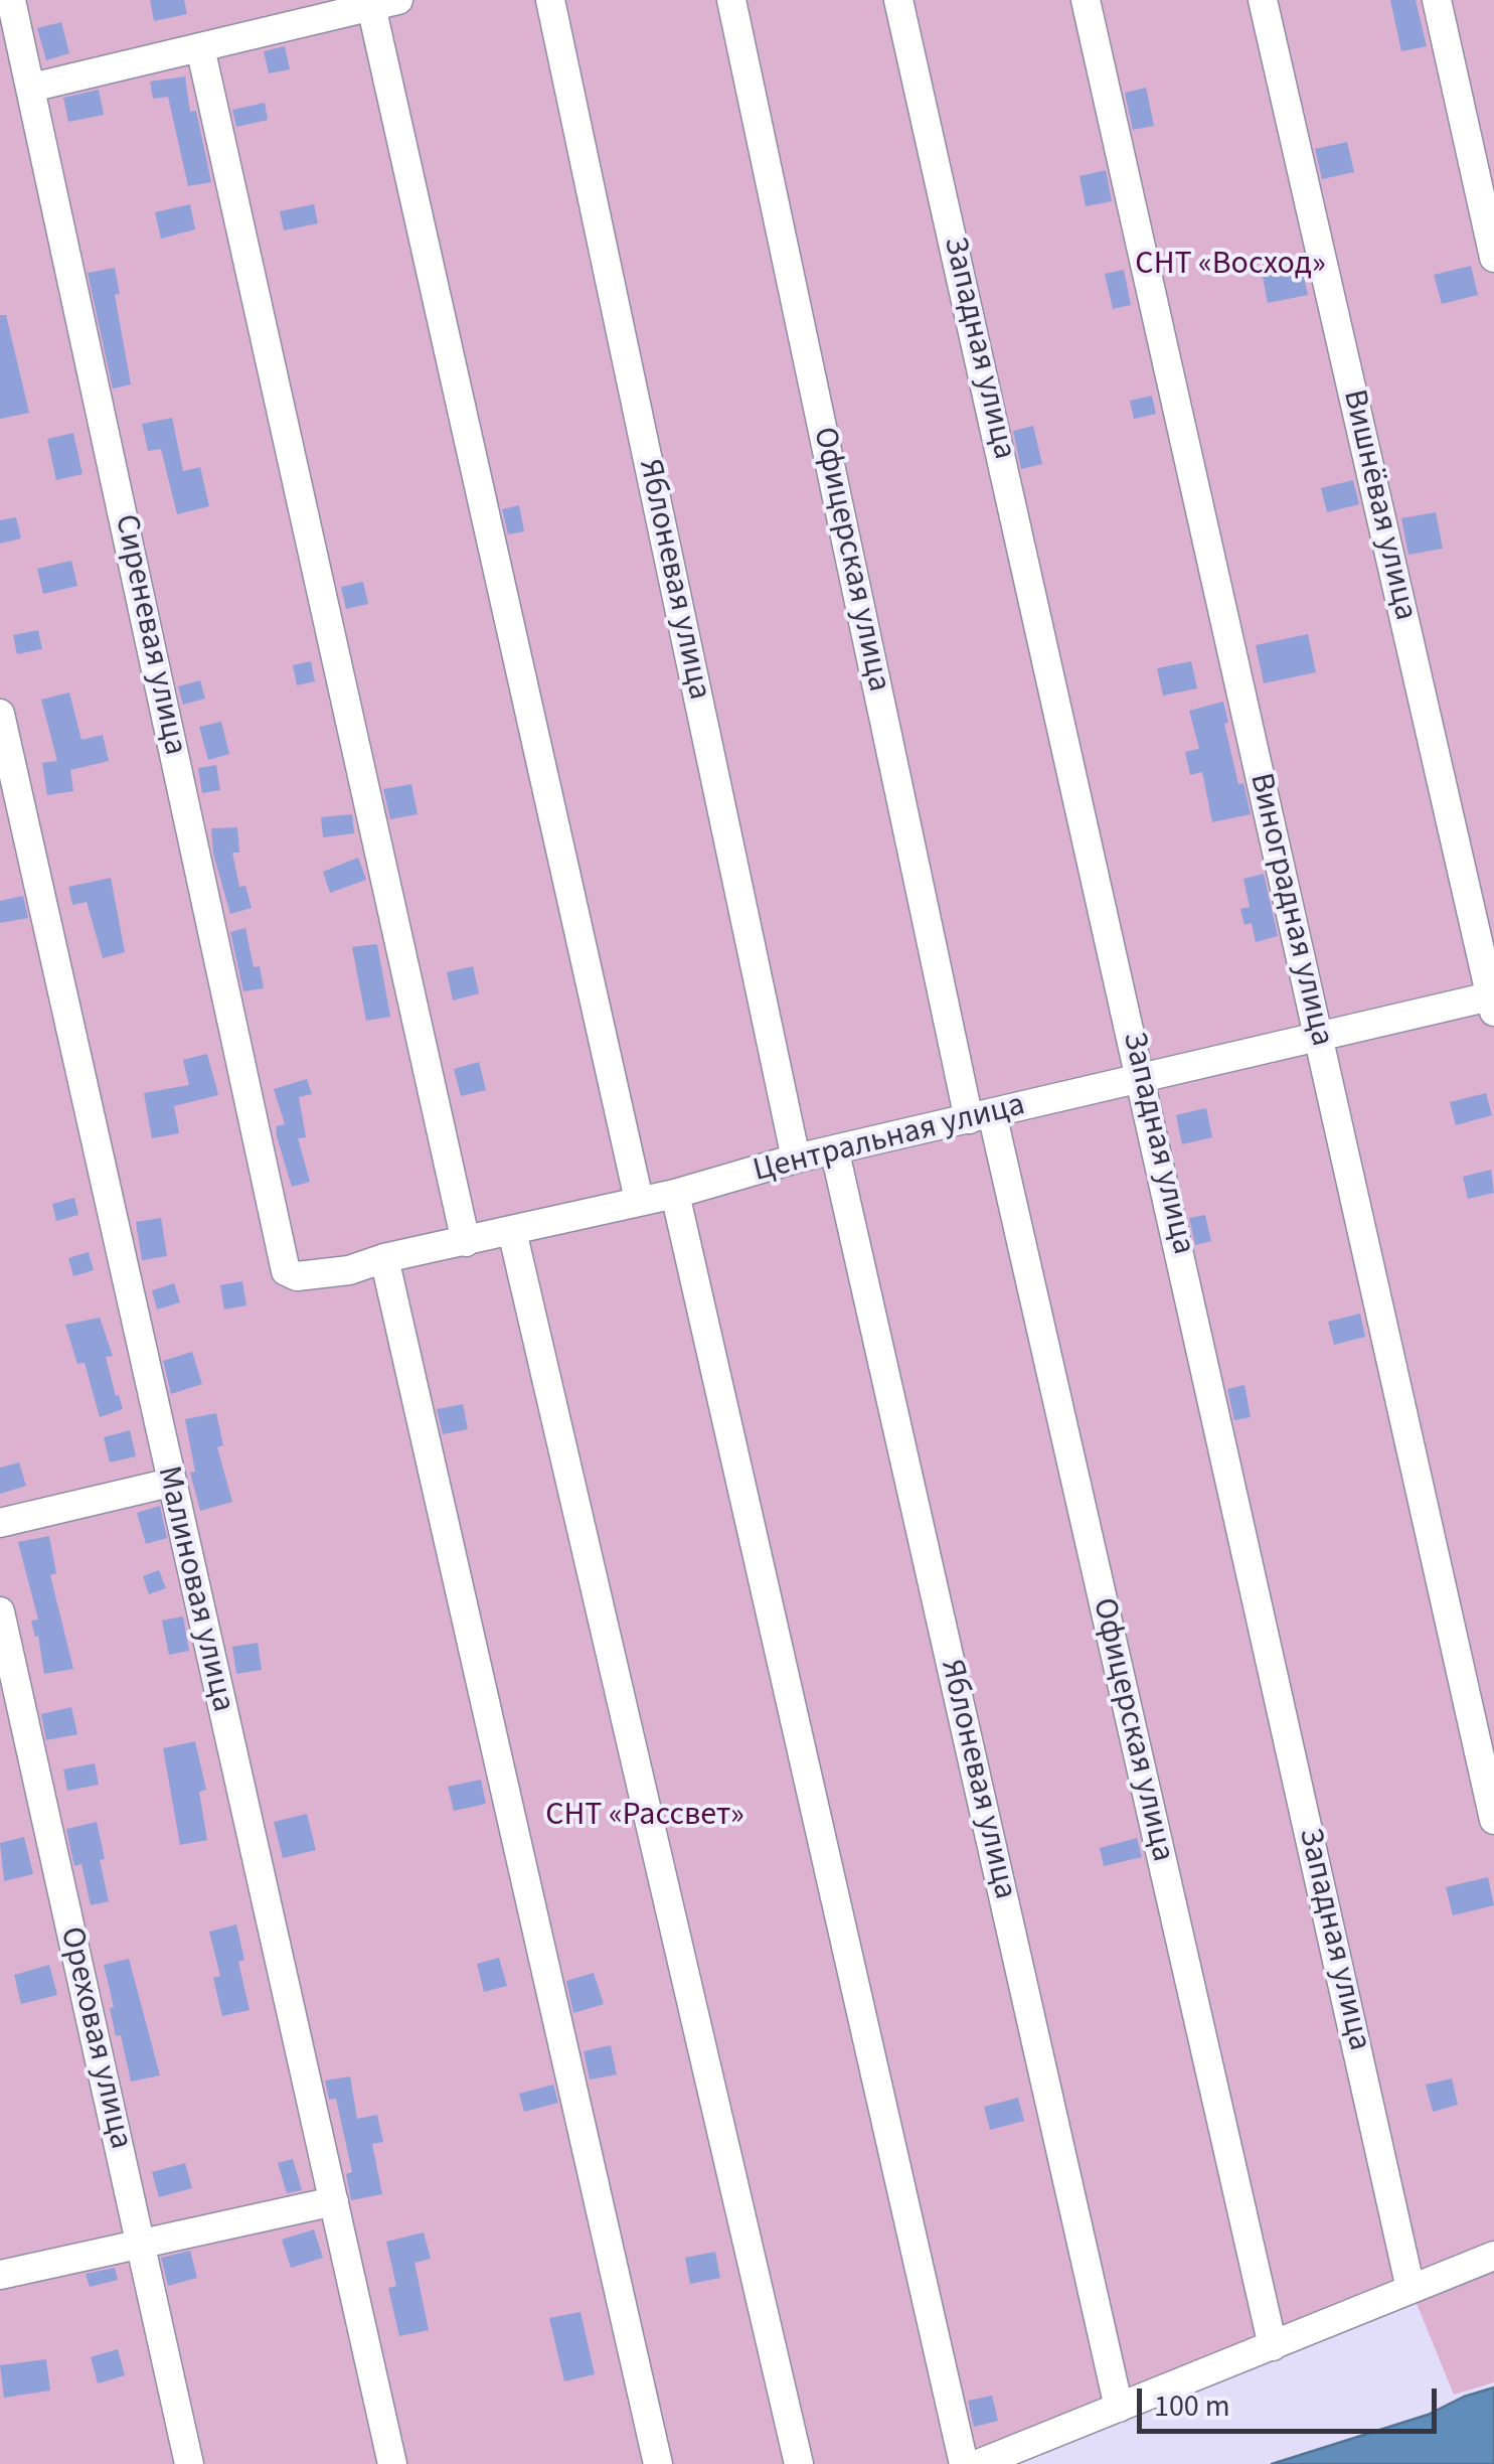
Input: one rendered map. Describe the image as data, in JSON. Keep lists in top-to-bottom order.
{
  "streets": {
    "street": [
      "Западная улица",
      "Вишнёвая улица",
      "Офицерская улица",
      "Яблоневая улица",
      "Сиреневая улица",
      "Виноградная улица",
      "Центральная улица",
      "Малиновая улица",
      "Ореховая улица"
    ]
  },
  "crossings": [
    ["Западная улица", "Центральная улица"],
    ["Вишнёвая улица", "Центральная улица"],
    ["Офицерская улица", "Центральная улица"],
    ["Яблоневая улица", "Центральная улица"],
    ["Сиреневая улица", "Центральная улица"],
    ["Виноградная улица", "Центральная улица"]
  ],
  "parks": ["СНТ «Восход»", "СНТ «Рассвет»"],
  "scale_bar": "100 m"
}
